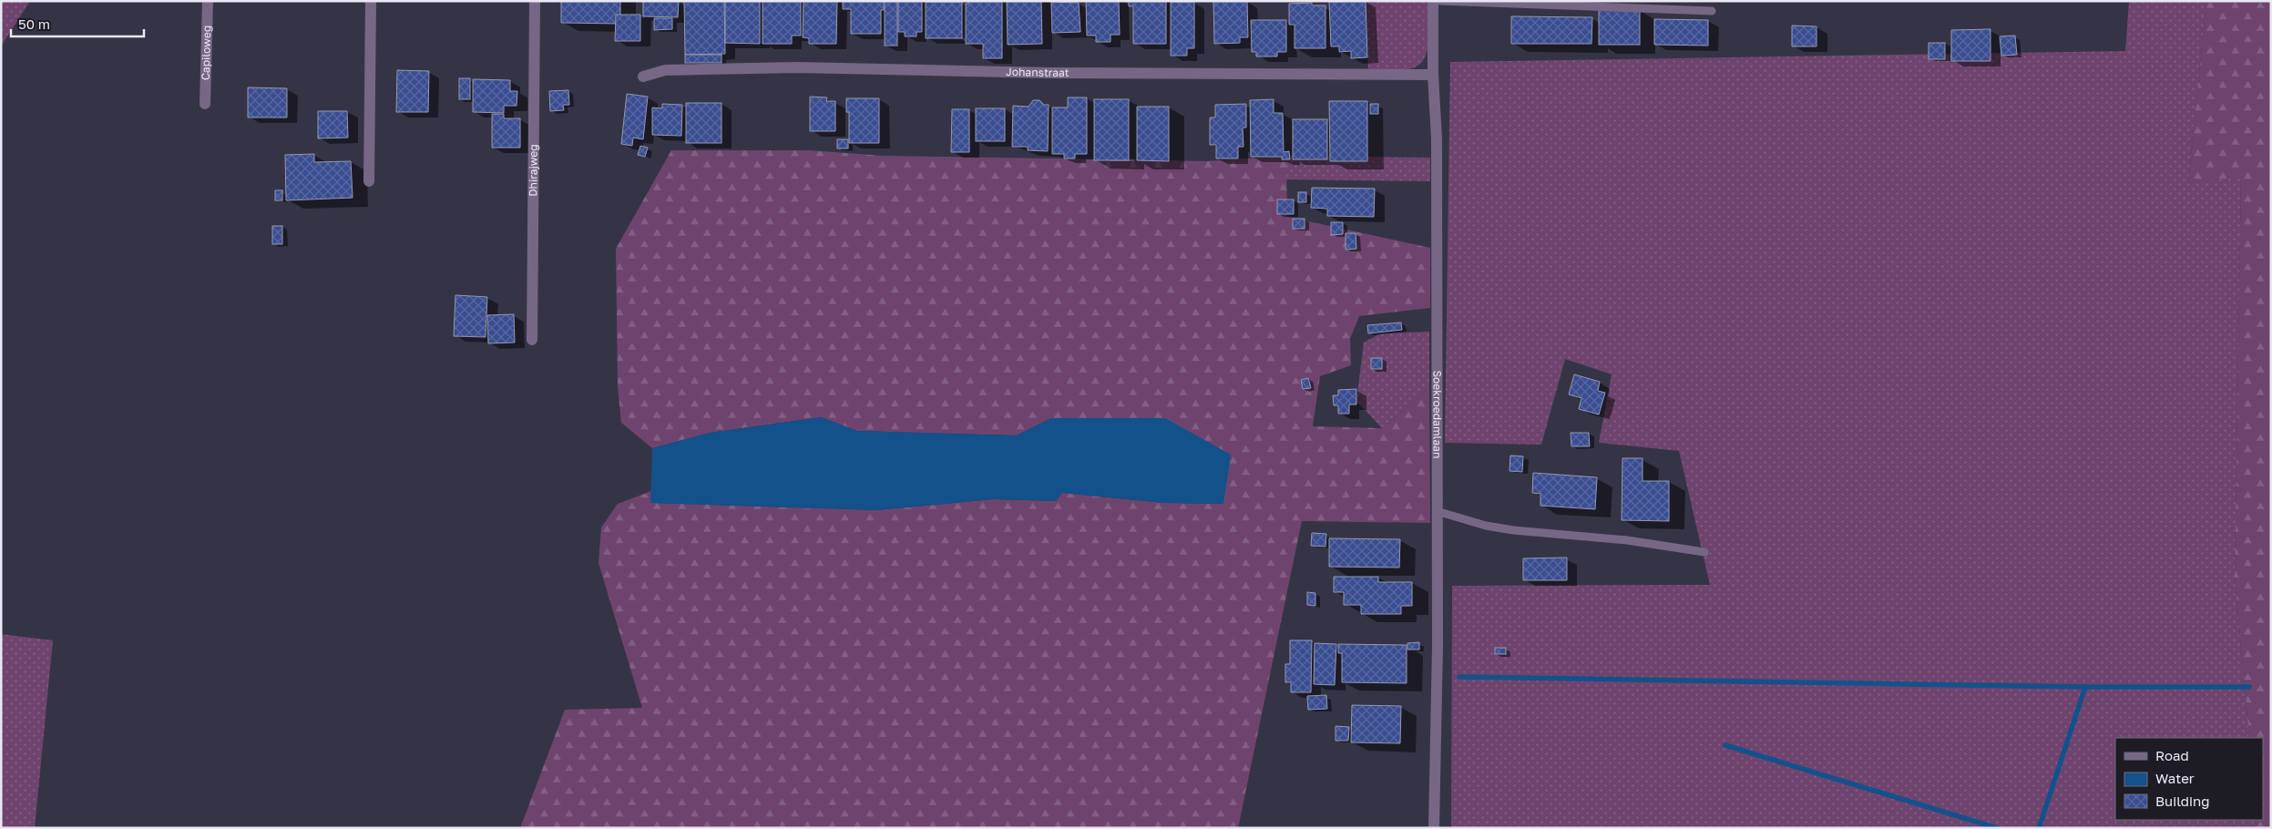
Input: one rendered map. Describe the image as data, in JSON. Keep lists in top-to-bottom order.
{
  "streets": {
    "street": [
      "Capiloweg",
      "Johanstraat",
      "Dhirajweg",
      "Soekroedamlaan"
    ]
  },
  "crossings": [
    ["Johanstraat", "Soekroedamlaan"]
  ],
  "legend": ["Road", "Water", "Building"],
  "scale_bar": "50 m"
}
